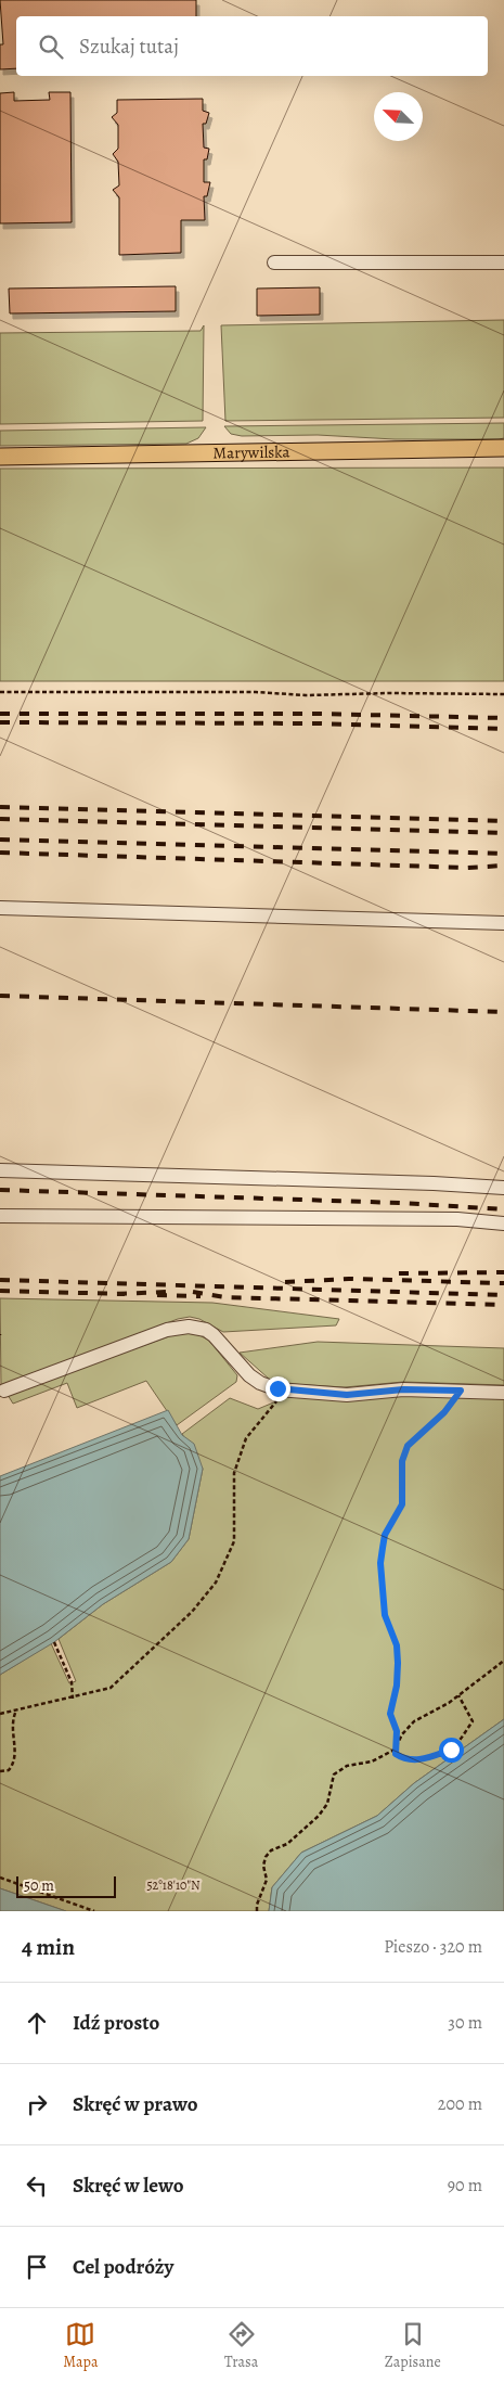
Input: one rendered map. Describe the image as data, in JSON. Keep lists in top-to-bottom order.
{
  "streets": {
    "main road": ["Marywilska"]
  },
  "scale_bar": "50 m",
  "north": "top left",
  "page": {
    "search": "Szukaj tutaj",
    "scale": "50 m",
    "heading": ["4 min", "Pieszo · 320 m"],
    "list": [
      ["Idź prosto", "30 m"],
      ["Skręć w prawo", "200 m"],
      ["Skręć w lewo", "90 m"],
      "Cel podróży"
    ],
    "nav": ["Mapa", "Trasa", "Zapisane"]
  },
  "coordinates": ["52°18'10\"N"]
}
